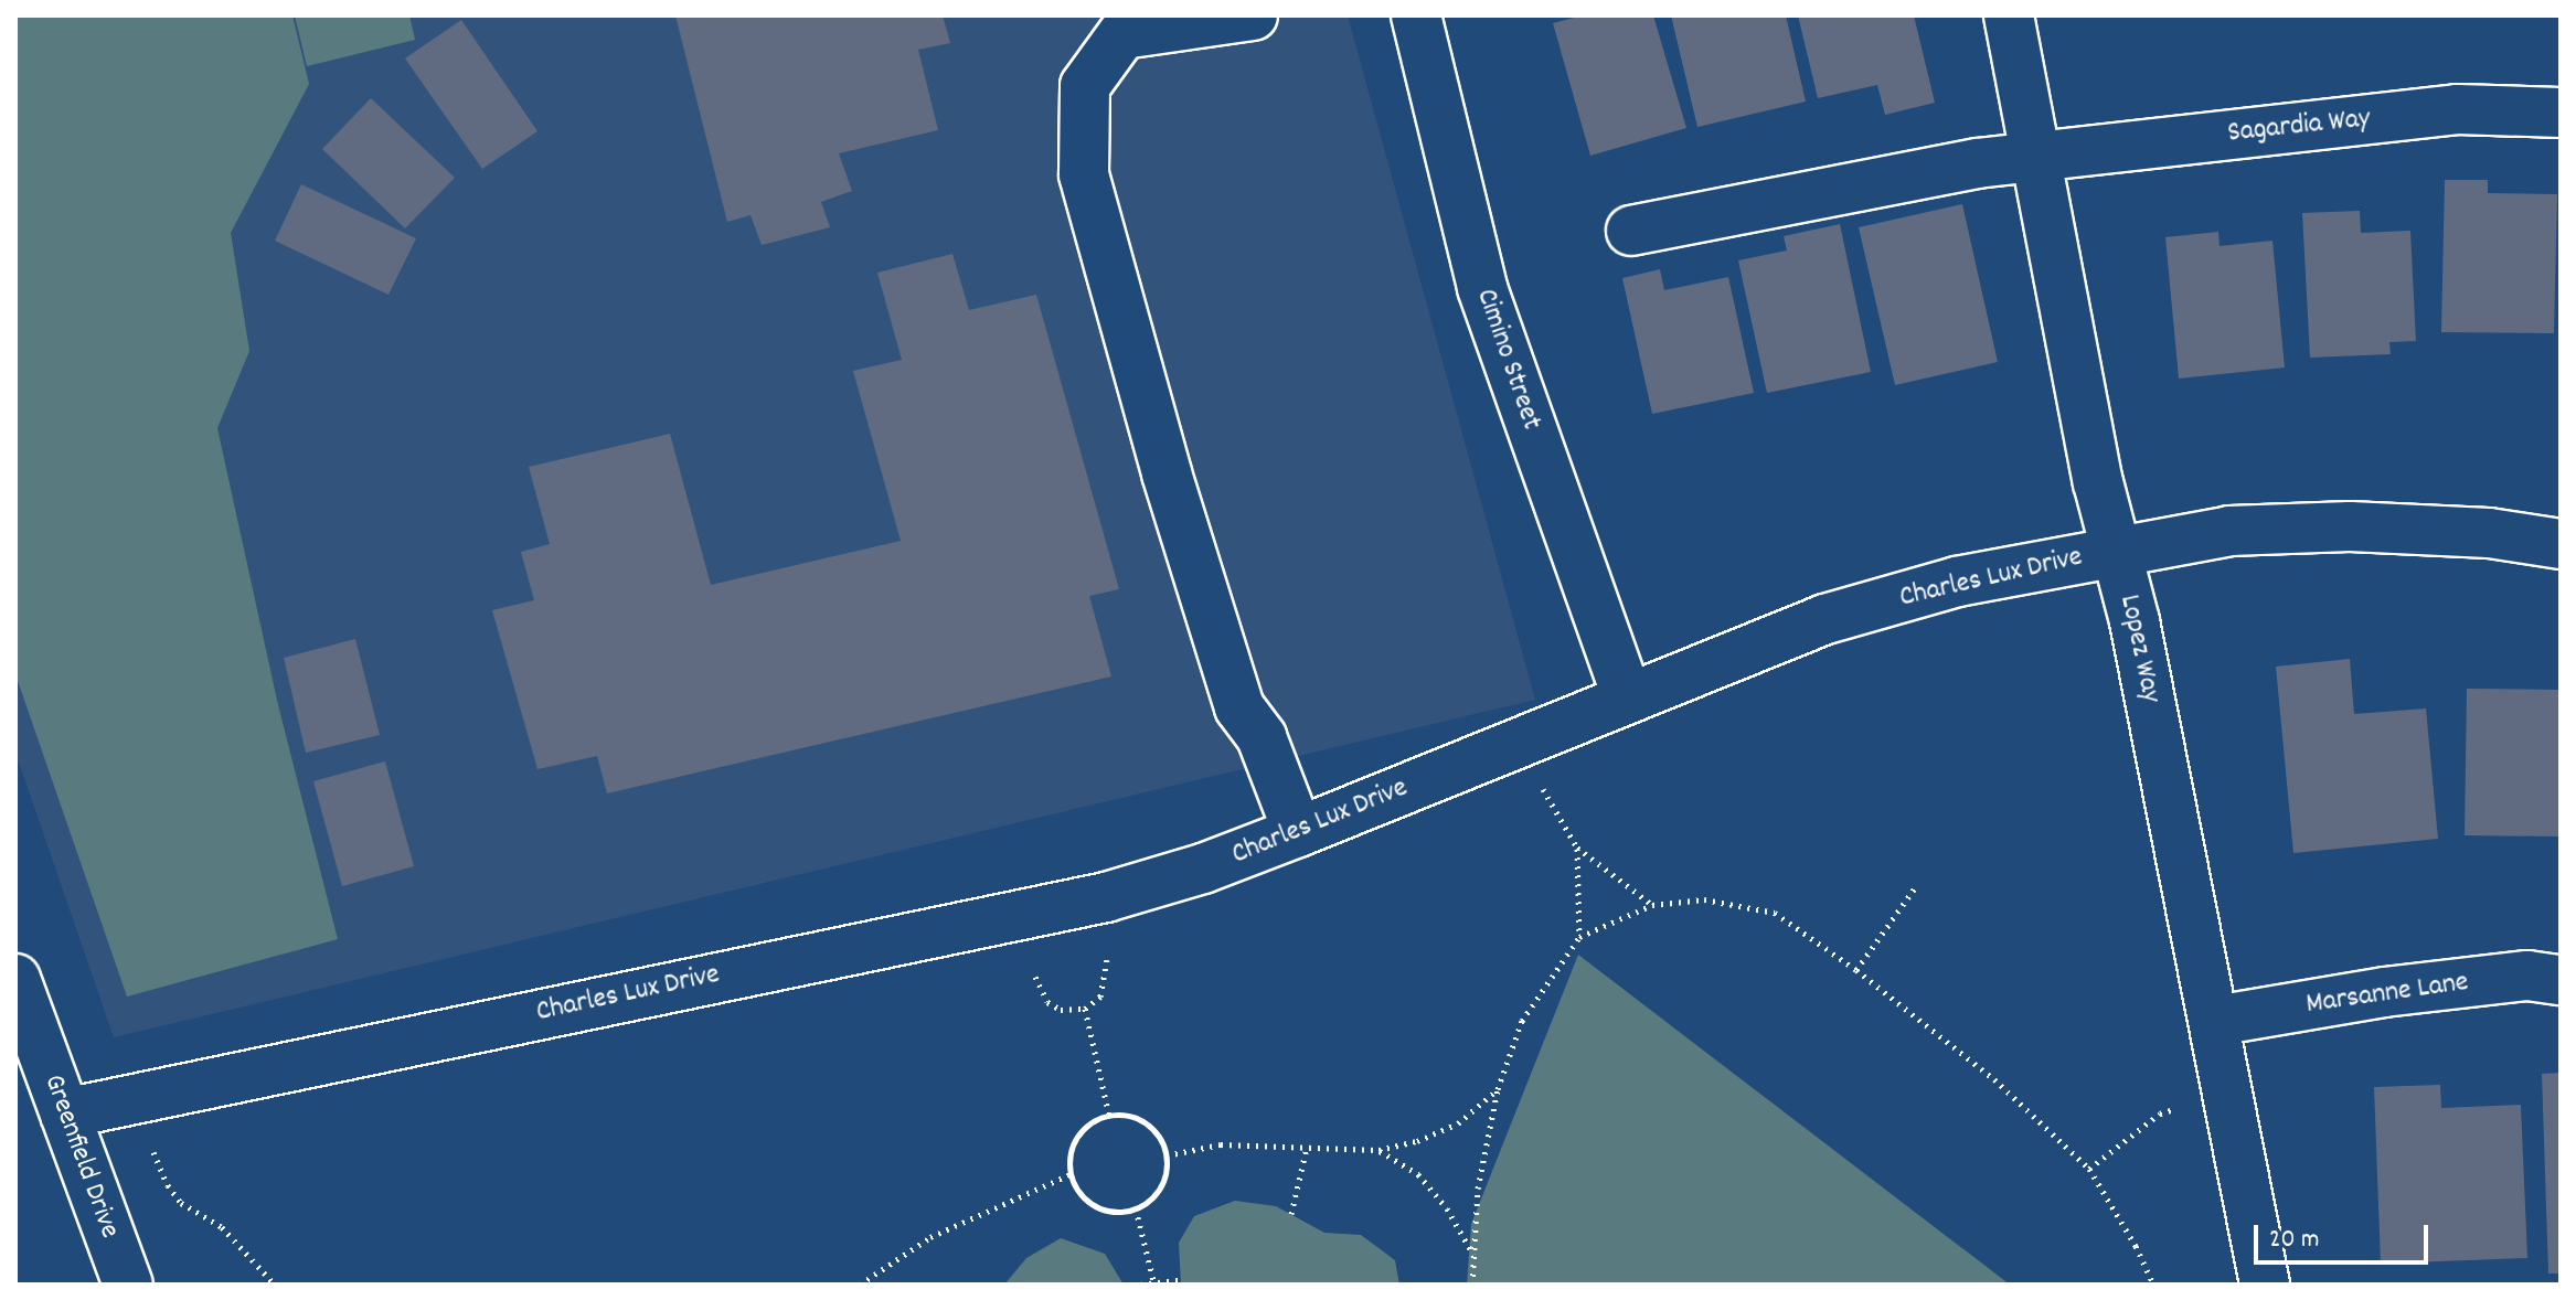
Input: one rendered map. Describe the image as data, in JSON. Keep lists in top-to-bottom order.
{
  "streets": {
    "street": [
      "Sagardia Way",
      "Cimino Street",
      "Charles Lux Drive",
      "Lopez Way",
      "Marsanne Lane",
      "Greenfield Drive"
    ]
  },
  "crossings": [
    ["Sagardia Way", "Lopez Way"],
    ["Cimino Street", "Charles Lux Drive"],
    ["Charles Lux Drive", "Lopez Way"],
    ["Charles Lux Drive", "Greenfield Drive"],
    ["Lopez Way", "Marsanne Lane"]
  ],
  "scale_bar": "20 m"
}
